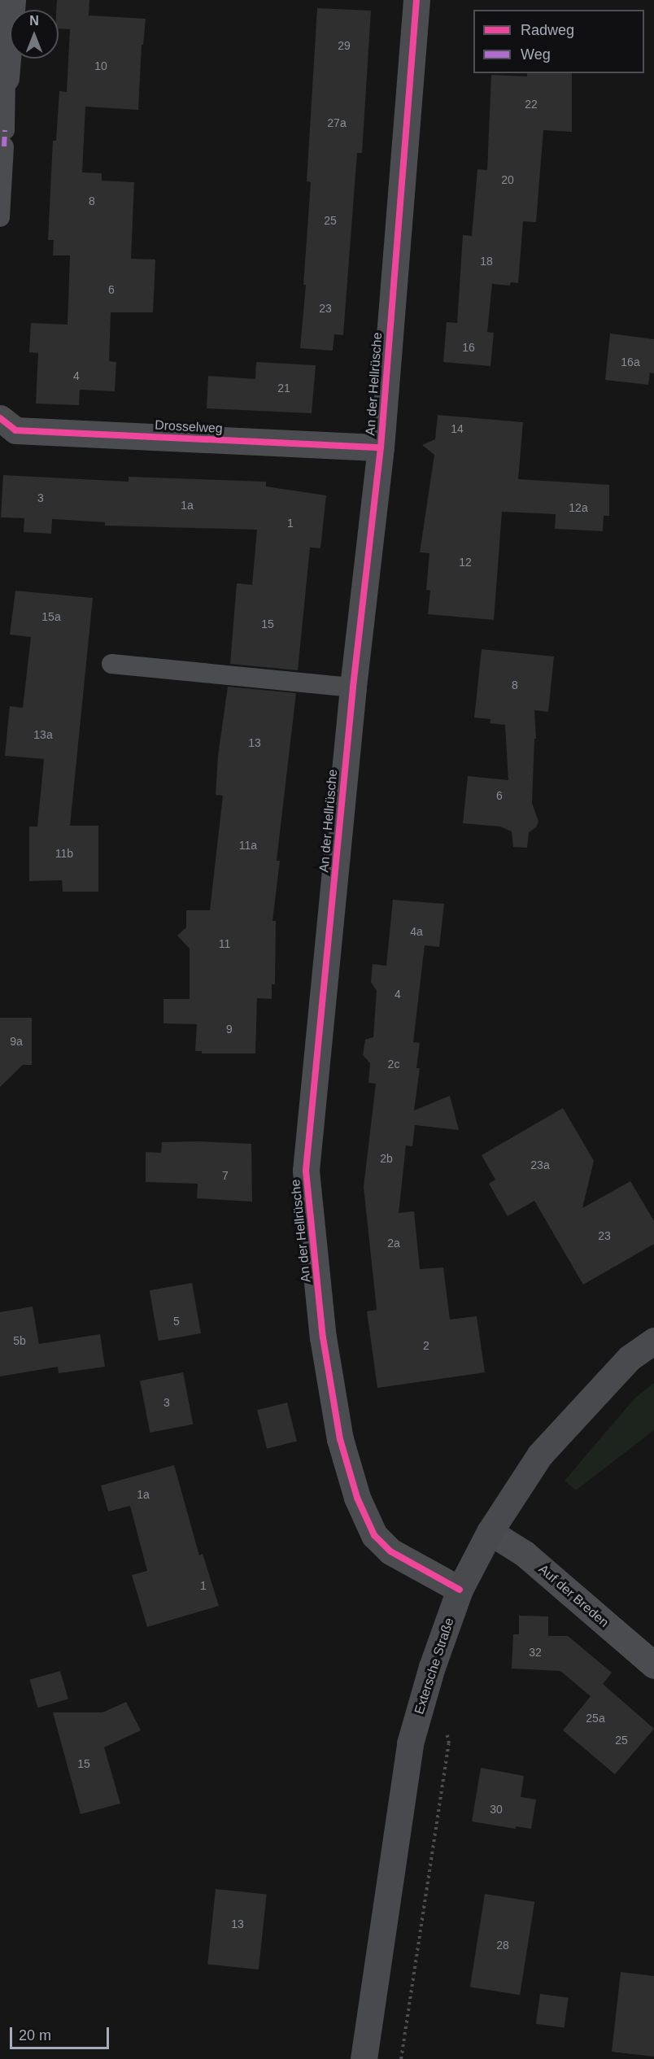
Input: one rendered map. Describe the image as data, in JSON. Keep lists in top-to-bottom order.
{
  "streets": {
    "main road": ["Extersche Straße"],
    "street": ["An der Hellrüsche", "Drosselweg", "Auf der Breden"]
  },
  "crossings": [
    ["An der Hellrüsche", "Drosselweg"],
    ["An der Hellrüsche", "Extersche Straße"],
    ["Auf der Breden", "Extersche Straße"]
  ],
  "house_numbers": [
    "29",
    "10",
    "22",
    "27a",
    "20",
    "8",
    "25",
    "18",
    "6",
    "23",
    "16",
    "16a",
    "4",
    "21",
    "14",
    "3",
    "1a",
    "12a",
    "1",
    "12",
    "15a",
    "15",
    "8",
    "13a",
    "13",
    "6",
    "11a",
    "11b",
    "4a",
    "11",
    "4",
    "9",
    "9a",
    "2c",
    "2b",
    "23a",
    "7",
    "23",
    "2a",
    "5",
    "5b",
    "2",
    "3",
    "1a",
    "1",
    "32",
    "25a",
    "25",
    "15",
    "30",
    "13",
    "28"
  ],
  "legend": ["Radweg", "Weg"],
  "scale_bar": "20 m",
  "north": "top"
}
